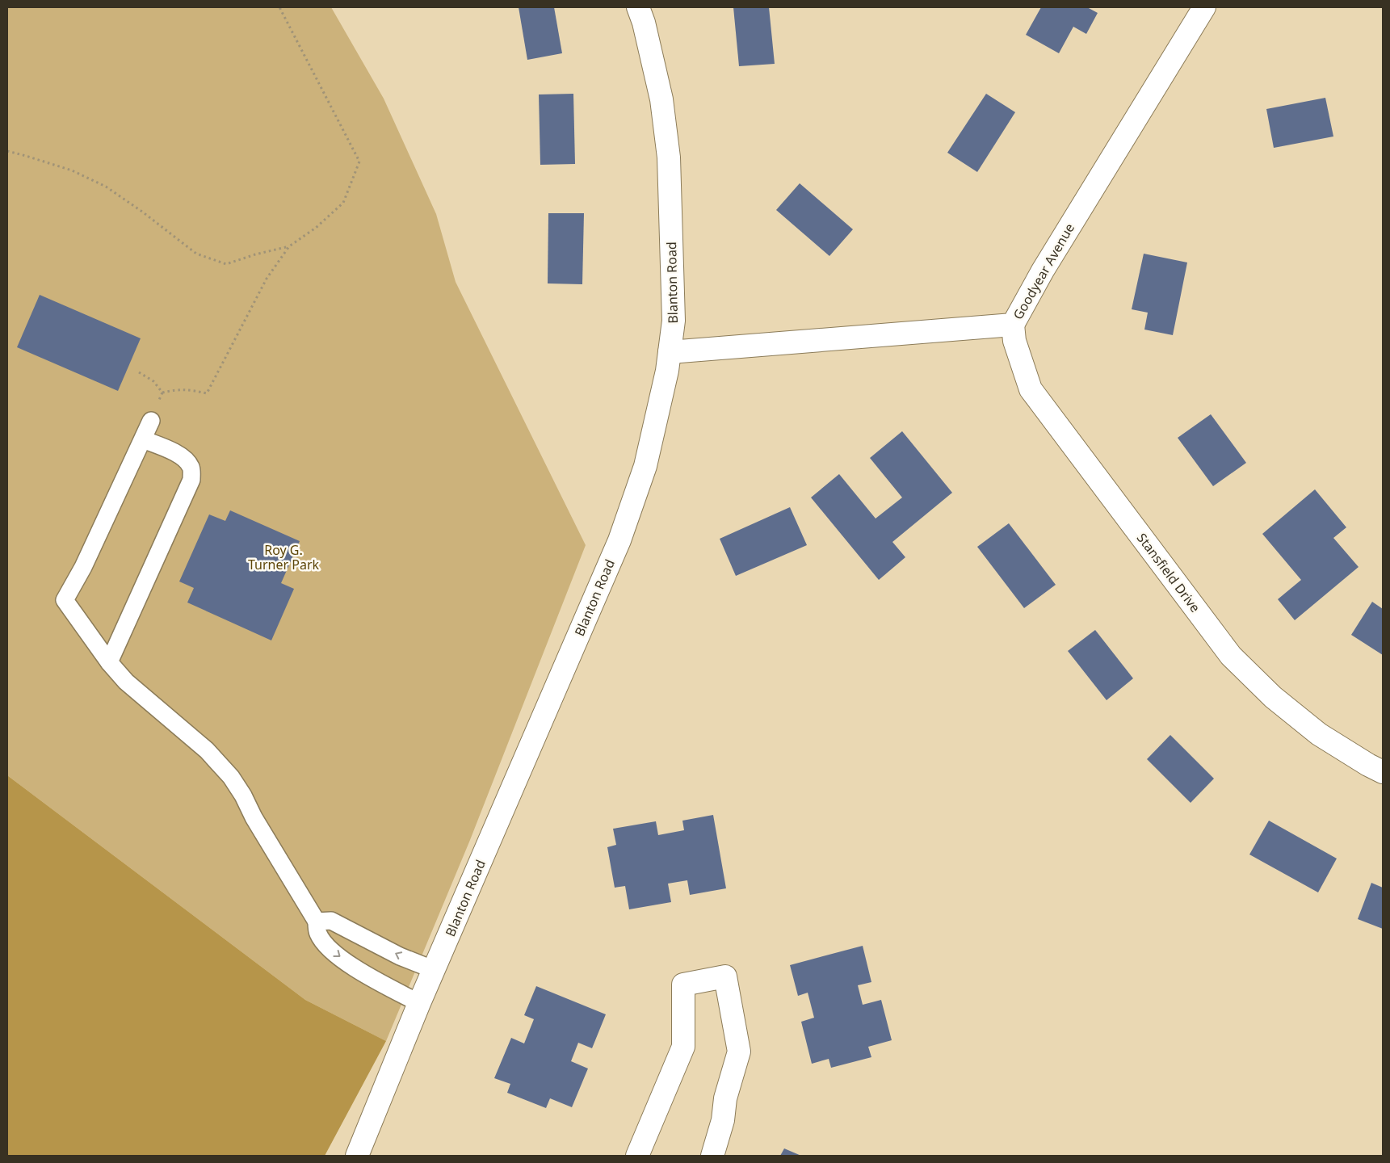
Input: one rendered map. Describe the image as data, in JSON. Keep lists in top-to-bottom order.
{
  "streets": {
    "street": ["Goodyear Avenue", "Blanton Road", "Stansfield Drive"]
  },
  "crossings": [
    ["Goodyear Avenue", "Blanton Road"],
    ["Goodyear Avenue", "Stansfield Drive"]
  ],
  "parks": ["Roy G. Turner Park"]
}
